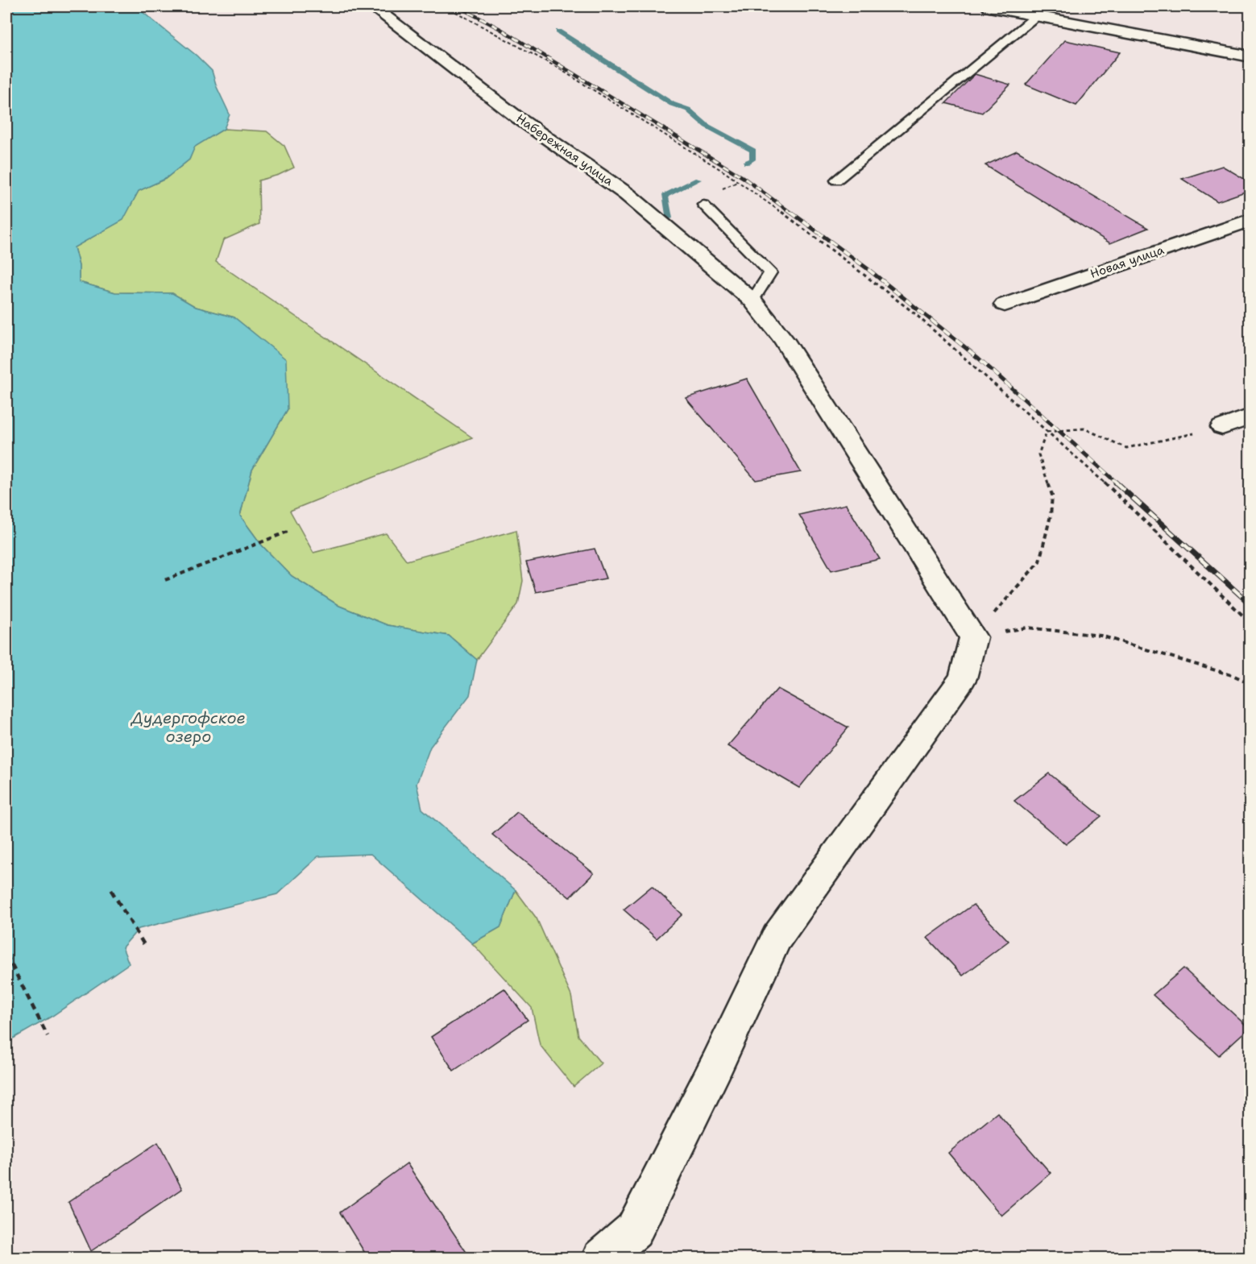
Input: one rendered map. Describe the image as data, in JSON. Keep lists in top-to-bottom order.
{
  "streets": {
    "street": ["Набережная улица", "Новая улица"]
  },
  "water": ["Дудергофское озеро"]
}
